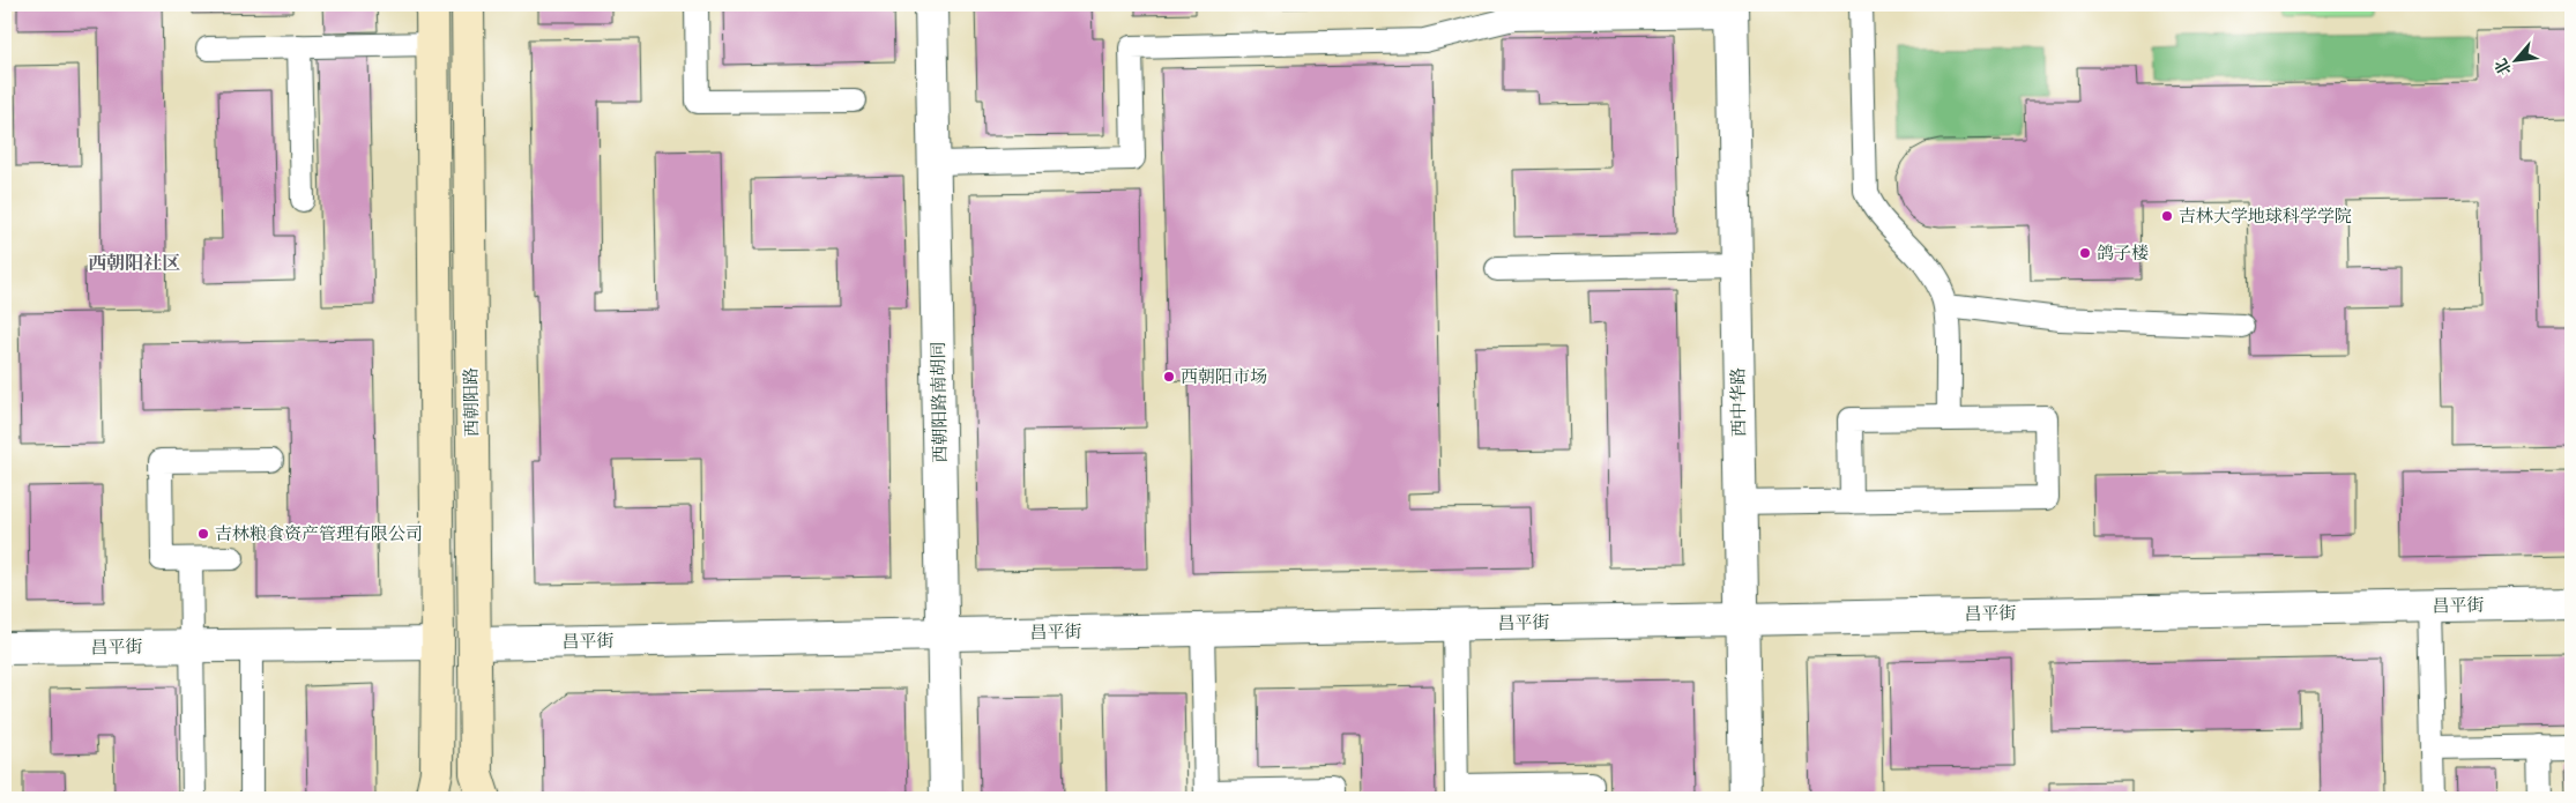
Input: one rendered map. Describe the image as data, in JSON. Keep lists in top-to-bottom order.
{
  "streets": {
    "main road": ["西朝阳路"],
    "street": ["西朝阳路南胡同", "西中华路", "昌平街"]
  },
  "crossings": [
    ["西朝阳路", "昌平街"],
    ["西朝阳路南胡同", "昌平街"],
    ["西中华路", "昌平街"]
  ],
  "districts": ["西朝阳社区"],
  "places": [
    "吉林大学地球科学学院",
    "鸽子楼",
    "西朝阳市场",
    "吉林粮食资产管理有限公司"
  ],
  "north": "bottom left"
}
